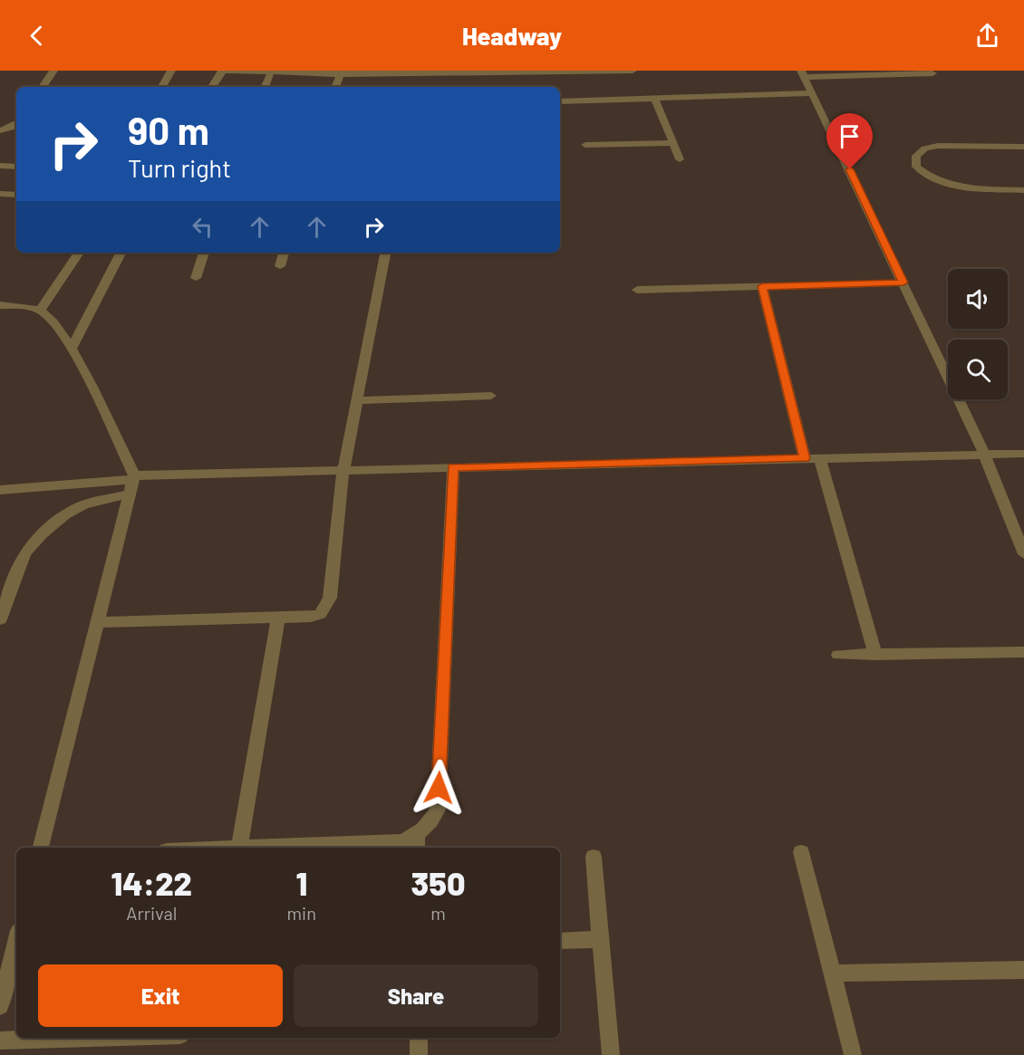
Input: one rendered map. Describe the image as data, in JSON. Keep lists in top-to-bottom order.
{
  "page": {
    "header": "Headway",
    "turn": ["90 m", "Turn right"],
    "eta": [
      "14:22",
      "Arrival",
      "1",
      "min",
      "350",
      "m"
    ],
    "buttons": ["Exit", "Share"]
  }
}
